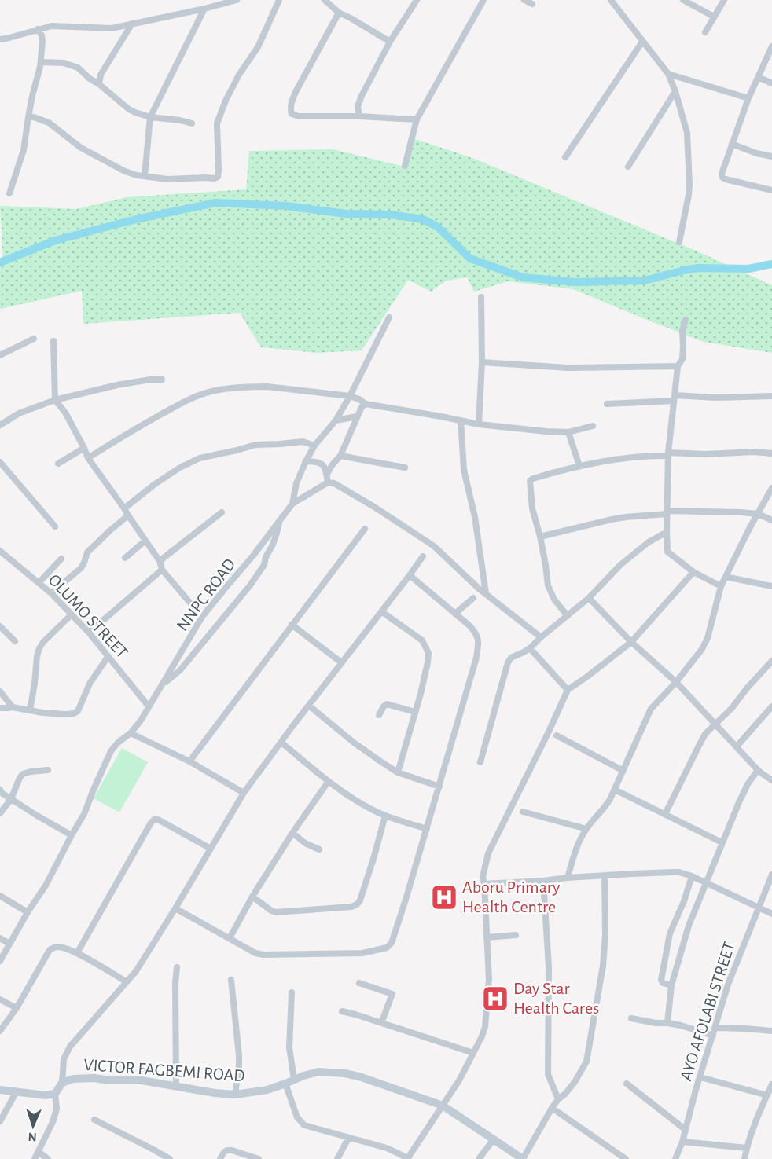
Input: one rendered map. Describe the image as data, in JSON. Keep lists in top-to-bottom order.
{
  "streets": {
    "street": [
      "NNPC ROAD",
      "OLUMO STREET",
      "AYO AFOLABI STREET",
      "VICTOR FAGBEMI ROAD"
    ]
  },
  "crossings": [
    ["NNPC ROAD", "OLUMO STREET"]
  ],
  "places": {
    "hospital": ["Aboru Primary Health Centre", "Day Star Health Cares"]
  },
  "north": "bottom"
}
